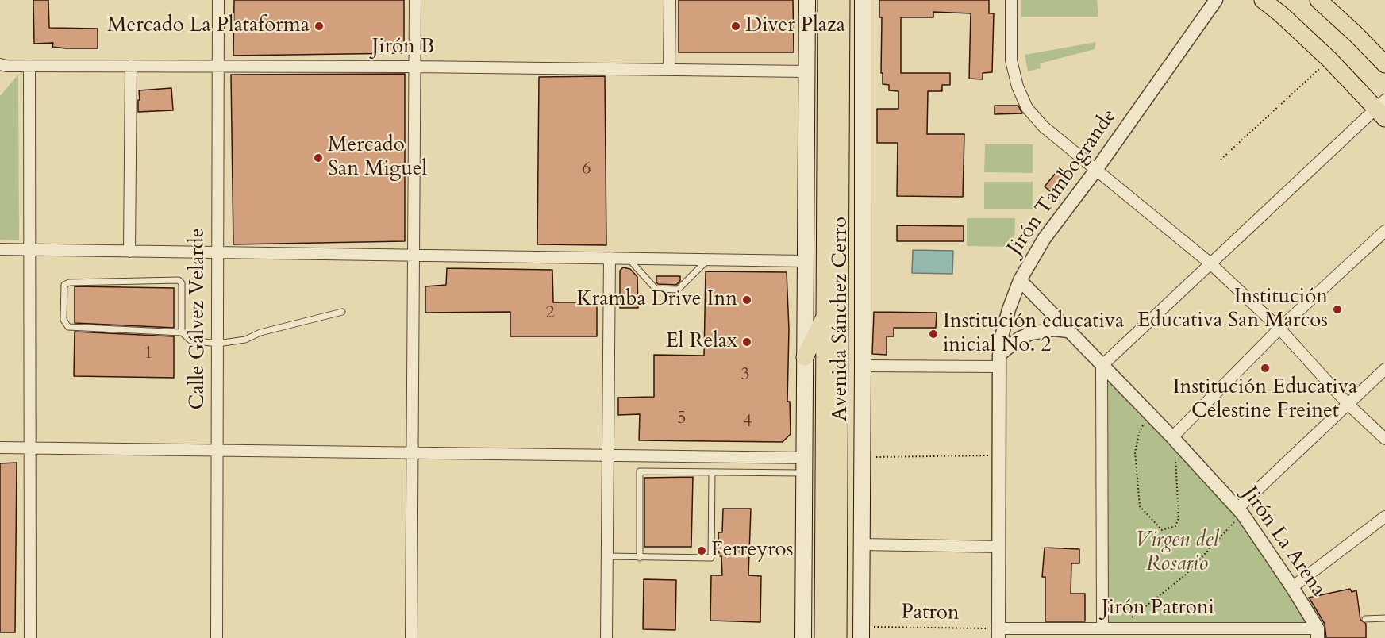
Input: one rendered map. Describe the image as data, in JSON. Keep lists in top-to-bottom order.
{
  "streets": {
    "main road": ["Avenida Sánchez Cerro"],
    "street": [
      "Jirón B",
      "Jirón Tambogrande",
      "Calle Gálvez Velarde",
      "Jirón La Arena",
      "Jirón Patroni"
    ],
    "path": ["Patron"]
  },
  "crossings": [
    ["Jirón B", "Calle Gálvez Velarde"],
    ["Jirón B", "Avenida Sánchez Cerro"],
    ["Jirón Tambogrande", "Jirón La Arena"],
    ["Jirón Tambogrande", "Jirón Patroni"],
    ["Jirón Tambogrande", "Patron"],
    ["Avenida Sánchez Cerro", "Patron"],
    ["Jirón La Arena", "Jirón Patroni"],
    ["Jirón Patroni", "Patron"]
  ],
  "parks": ["Virgen del Rosario"],
  "places": [
    "Mercado La Plataforma",
    "Diver Plaza",
    "Mercado San Miguel",
    "Kramba Drive Inn",
    "Institución Educativa San Marcos",
    "Institución educativa inicial No. 2",
    "El Relax",
    "Institución Educativa Celestine Freinet",
    "Ferreyros"
  ],
  "house_numbers": [
    "6",
    "2",
    "1",
    "3",
    "5",
    "4"
  ]
}
